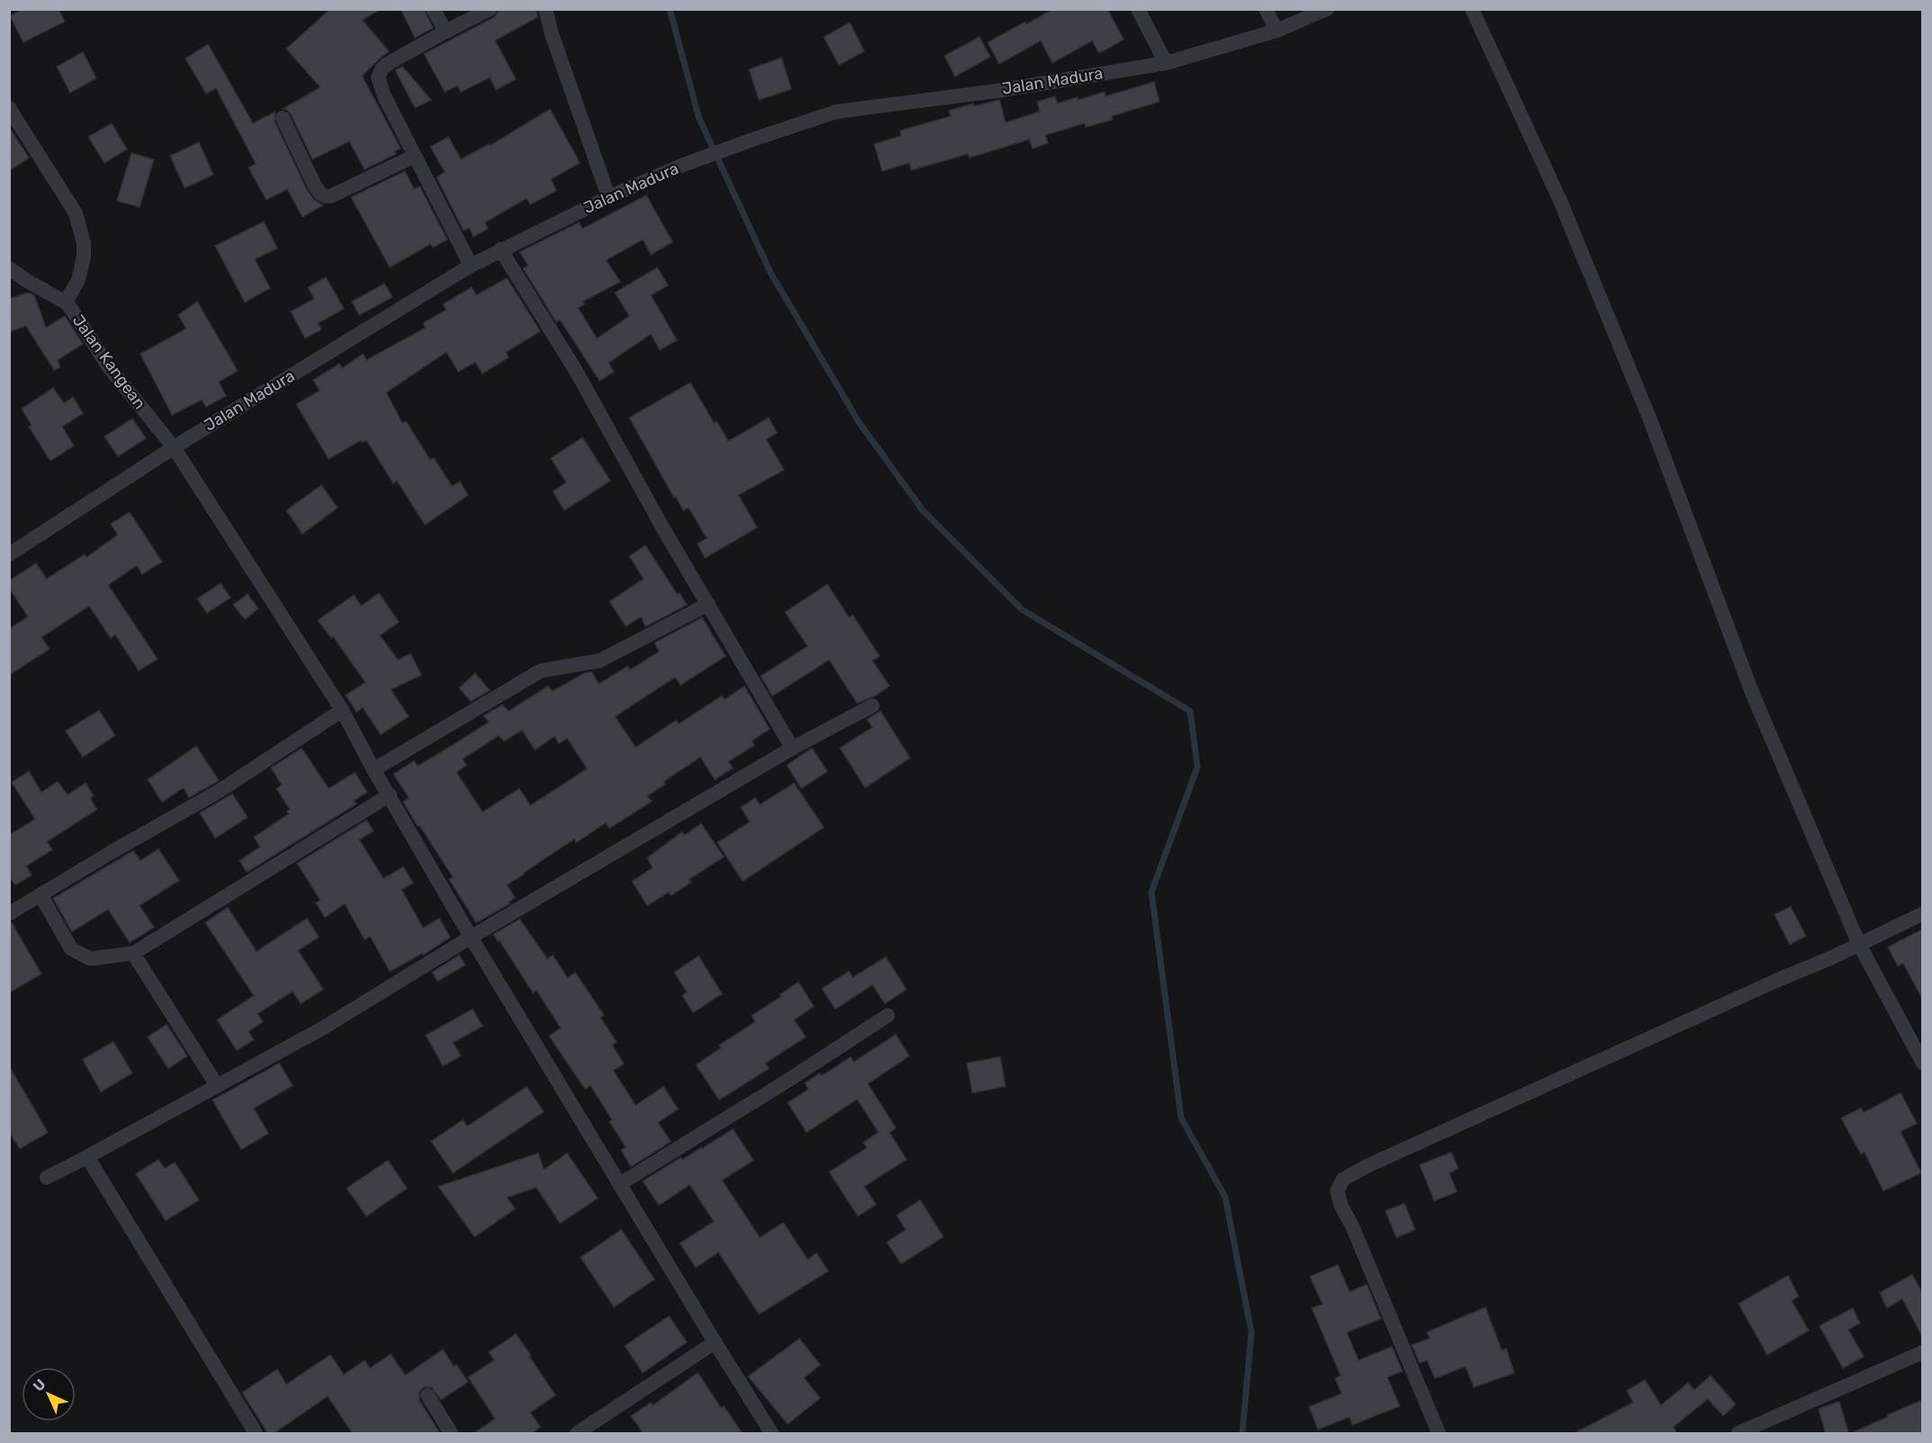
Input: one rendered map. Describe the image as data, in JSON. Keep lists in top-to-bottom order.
{
  "streets": {
    "street": ["Jalan Madura", "Jalan Kangean"]
  },
  "crossings": [
    ["Jalan Madura", "Jalan Kangean"]
  ],
  "north": "top left"
}
